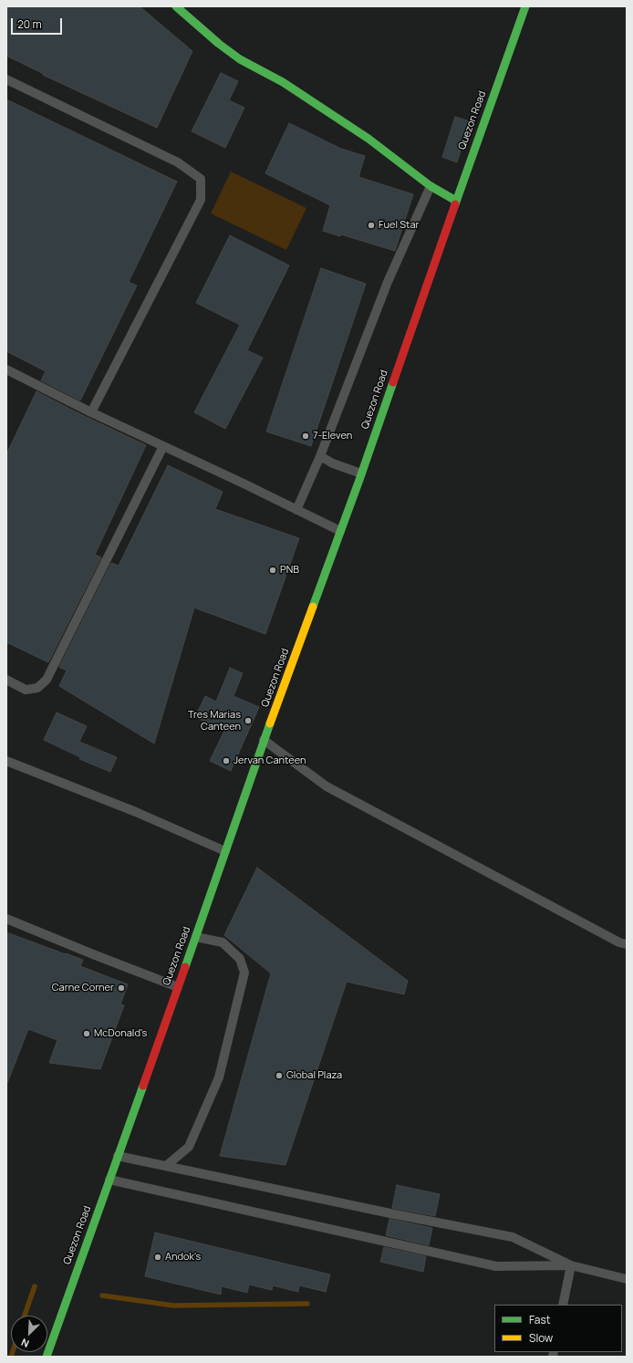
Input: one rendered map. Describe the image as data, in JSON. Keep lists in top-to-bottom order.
{
  "streets": {
    "main road": ["Quezon Road"]
  },
  "places": [
    "Fuel Star",
    "7-Eleven",
    "PNB",
    "Tres Marias Canteen",
    "Jervan Canteen",
    "Carne Corner",
    "McDonald's",
    "Global Plaza",
    "Andok's"
  ],
  "legend": ["Fast", "Slow"],
  "scale_bar": "20 m",
  "north": "bottom left"
}
